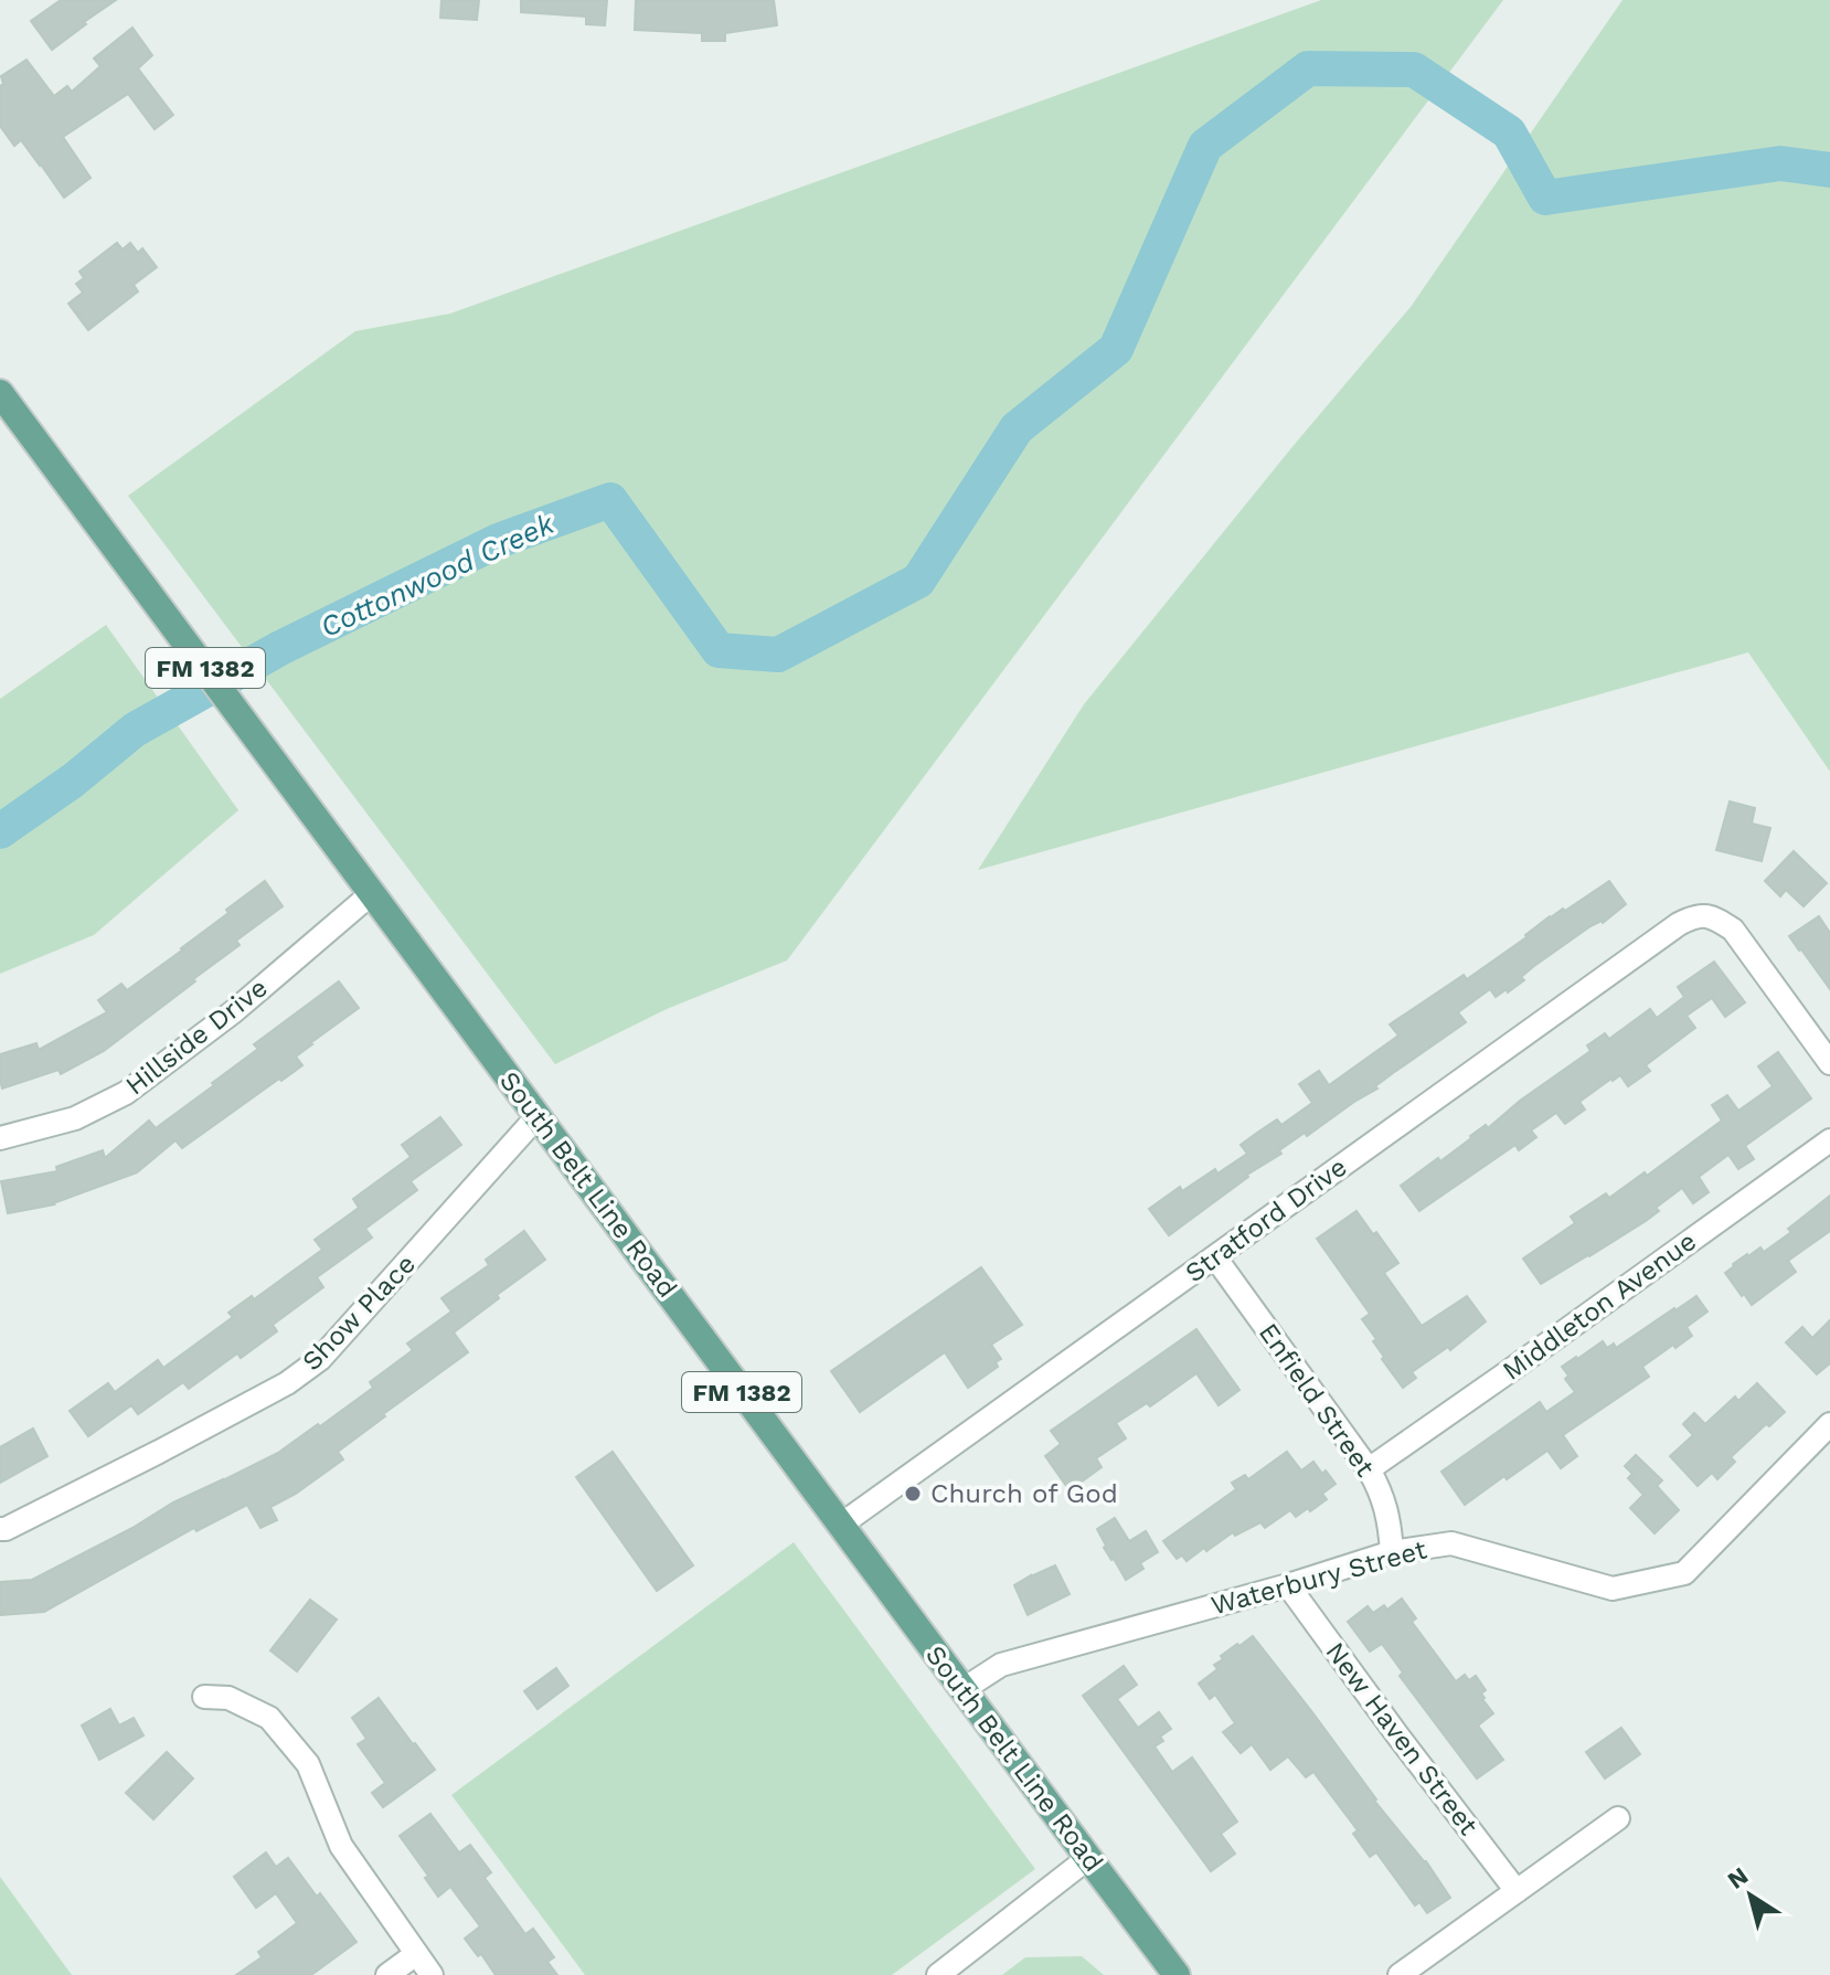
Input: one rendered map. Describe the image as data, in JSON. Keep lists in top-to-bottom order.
{
  "streets": {
    "main road": ["FM 1382", "South Belt Line Road"],
    "street": [
      "Hillside Drive",
      "Stratford Drive",
      "Middleton Avenue",
      "Show Place",
      "Enfield Street",
      "Waterbury Street",
      "New Haven Street"
    ]
  },
  "crossings": [
    ["Hillside Drive", "South Belt Line Road"],
    ["South Belt Line Road", "Stratford Drive"],
    ["South Belt Line Road", "Show Place"],
    ["South Belt Line Road", "Waterbury Street"],
    ["Stratford Drive", "Enfield Street"],
    ["Middleton Avenue", "Enfield Street"],
    ["Enfield Street", "Waterbury Street"],
    ["Waterbury Street", "New Haven Street"]
  ],
  "water": ["Cottonwood Creek"],
  "places": ["Church of God"],
  "north": "top left"
}
